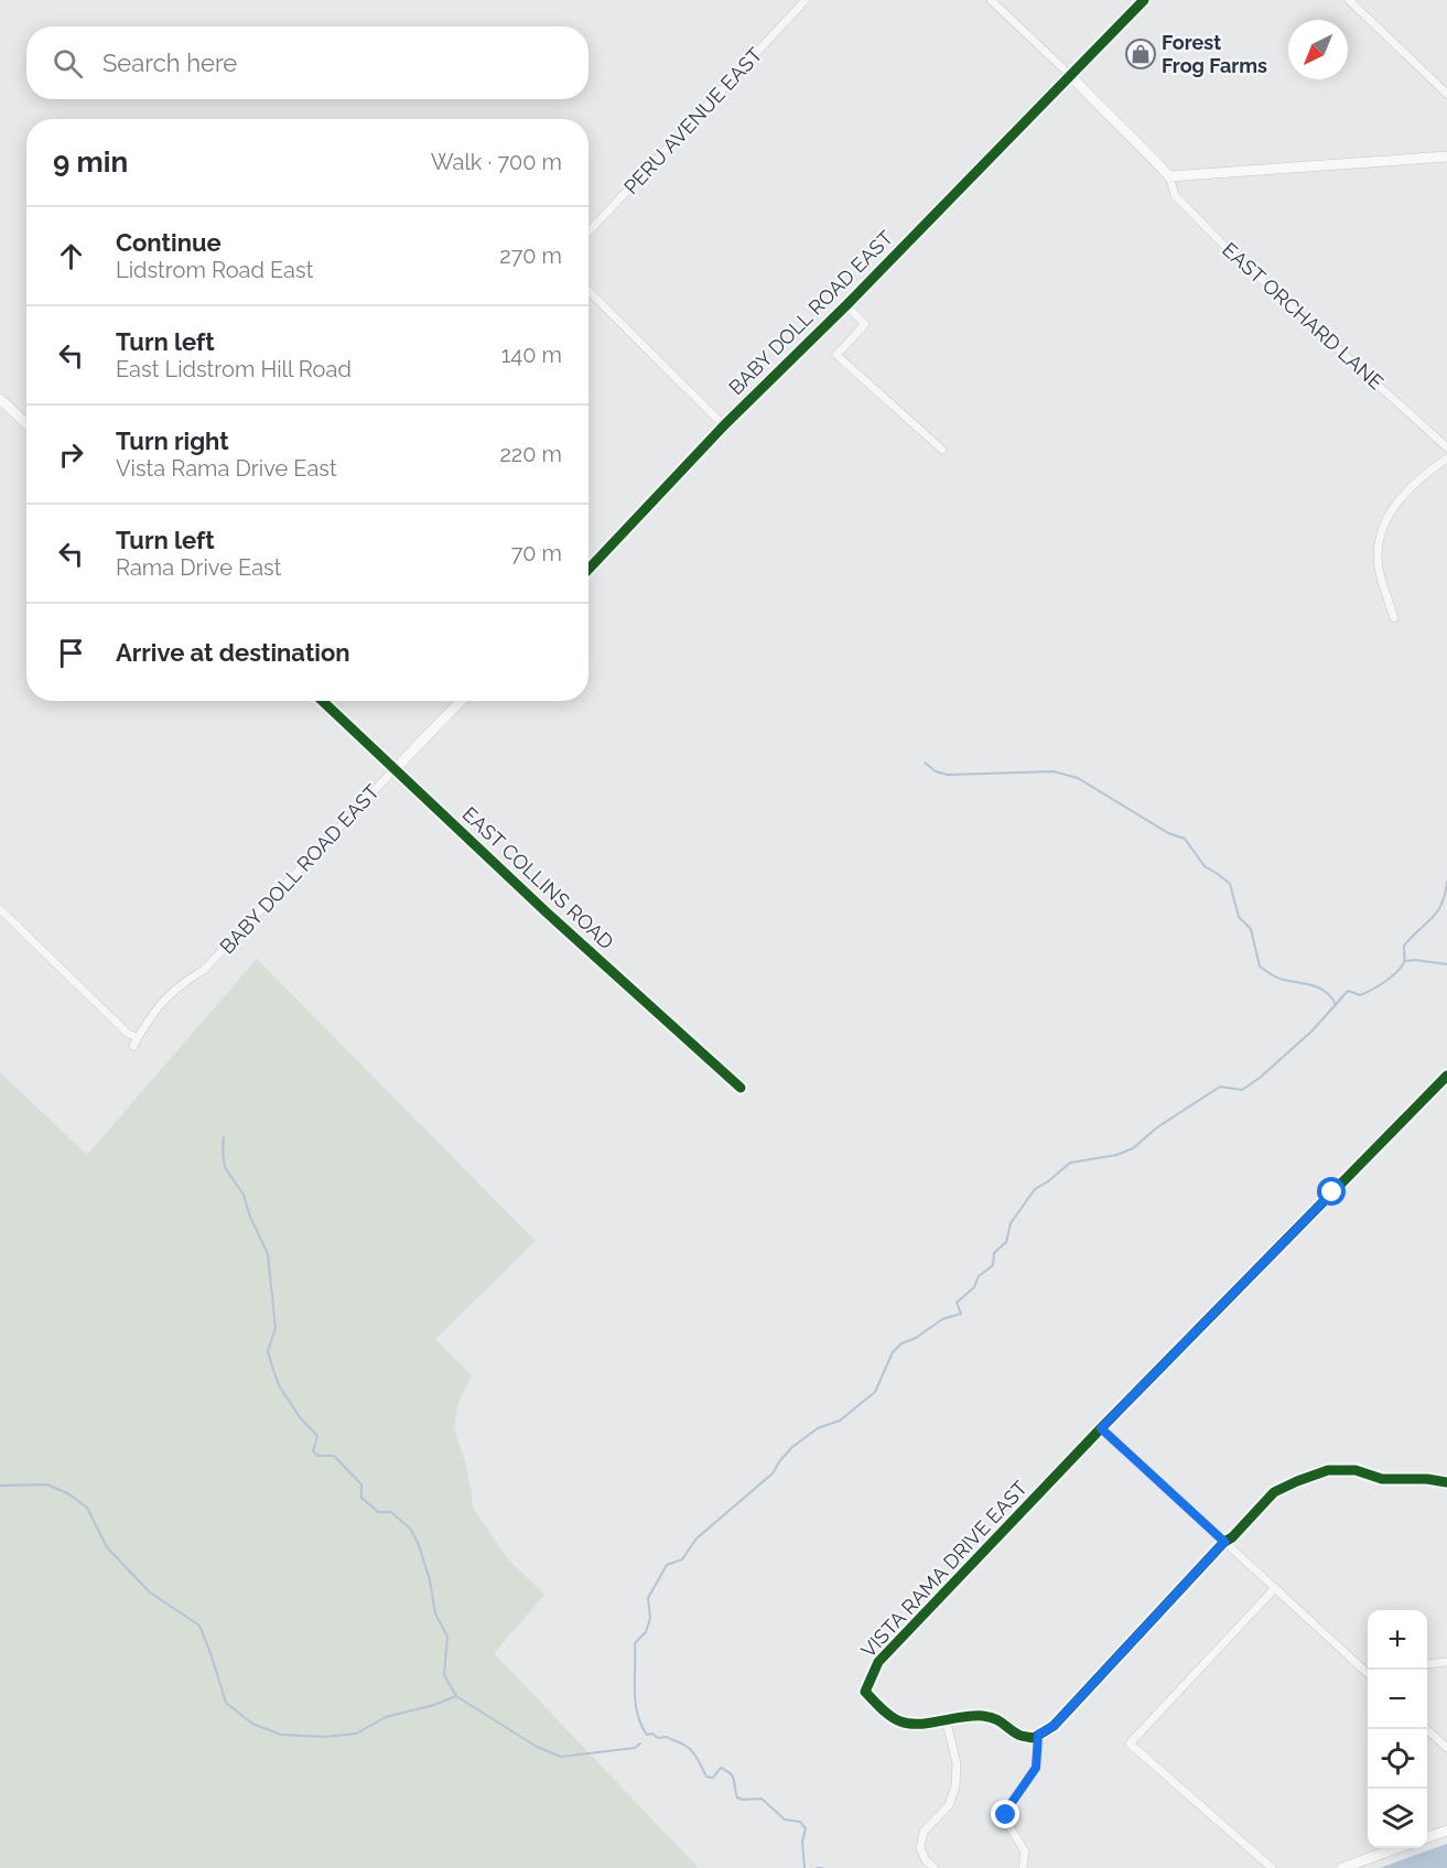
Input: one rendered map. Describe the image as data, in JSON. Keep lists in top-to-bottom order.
{
  "streets": {
    "street": [
      "PERU AVENUE EAST",
      "BABY DOLL ROAD EAST",
      "EAST ORCHARD LANE",
      "EAST COLLINS ROAD",
      "VISTA RAMA DRIVE EAST"
    ]
  },
  "crossings": [
    ["BABY DOLL ROAD EAST", "EAST COLLINS ROAD"]
  ],
  "places": {
    "shop": ["Forest Frog Farms"]
  },
  "north": "bottom left",
  "page": {
    "search": "Search here",
    "heading": ["9 min", "Walk · 700 m"],
    "list": [
      ["Continue", "Lidstrom Road East", "270 m"],
      ["Turn left", "East Lidstrom Hill Road", "140 m"],
      ["Turn right", "Vista Rama Drive East", "220 m"],
      ["Turn left", "Rama Drive East", "70 m"],
      "Arrive at destination"
    ],
    "map_buttons": ["+", "−"]
  }
}
